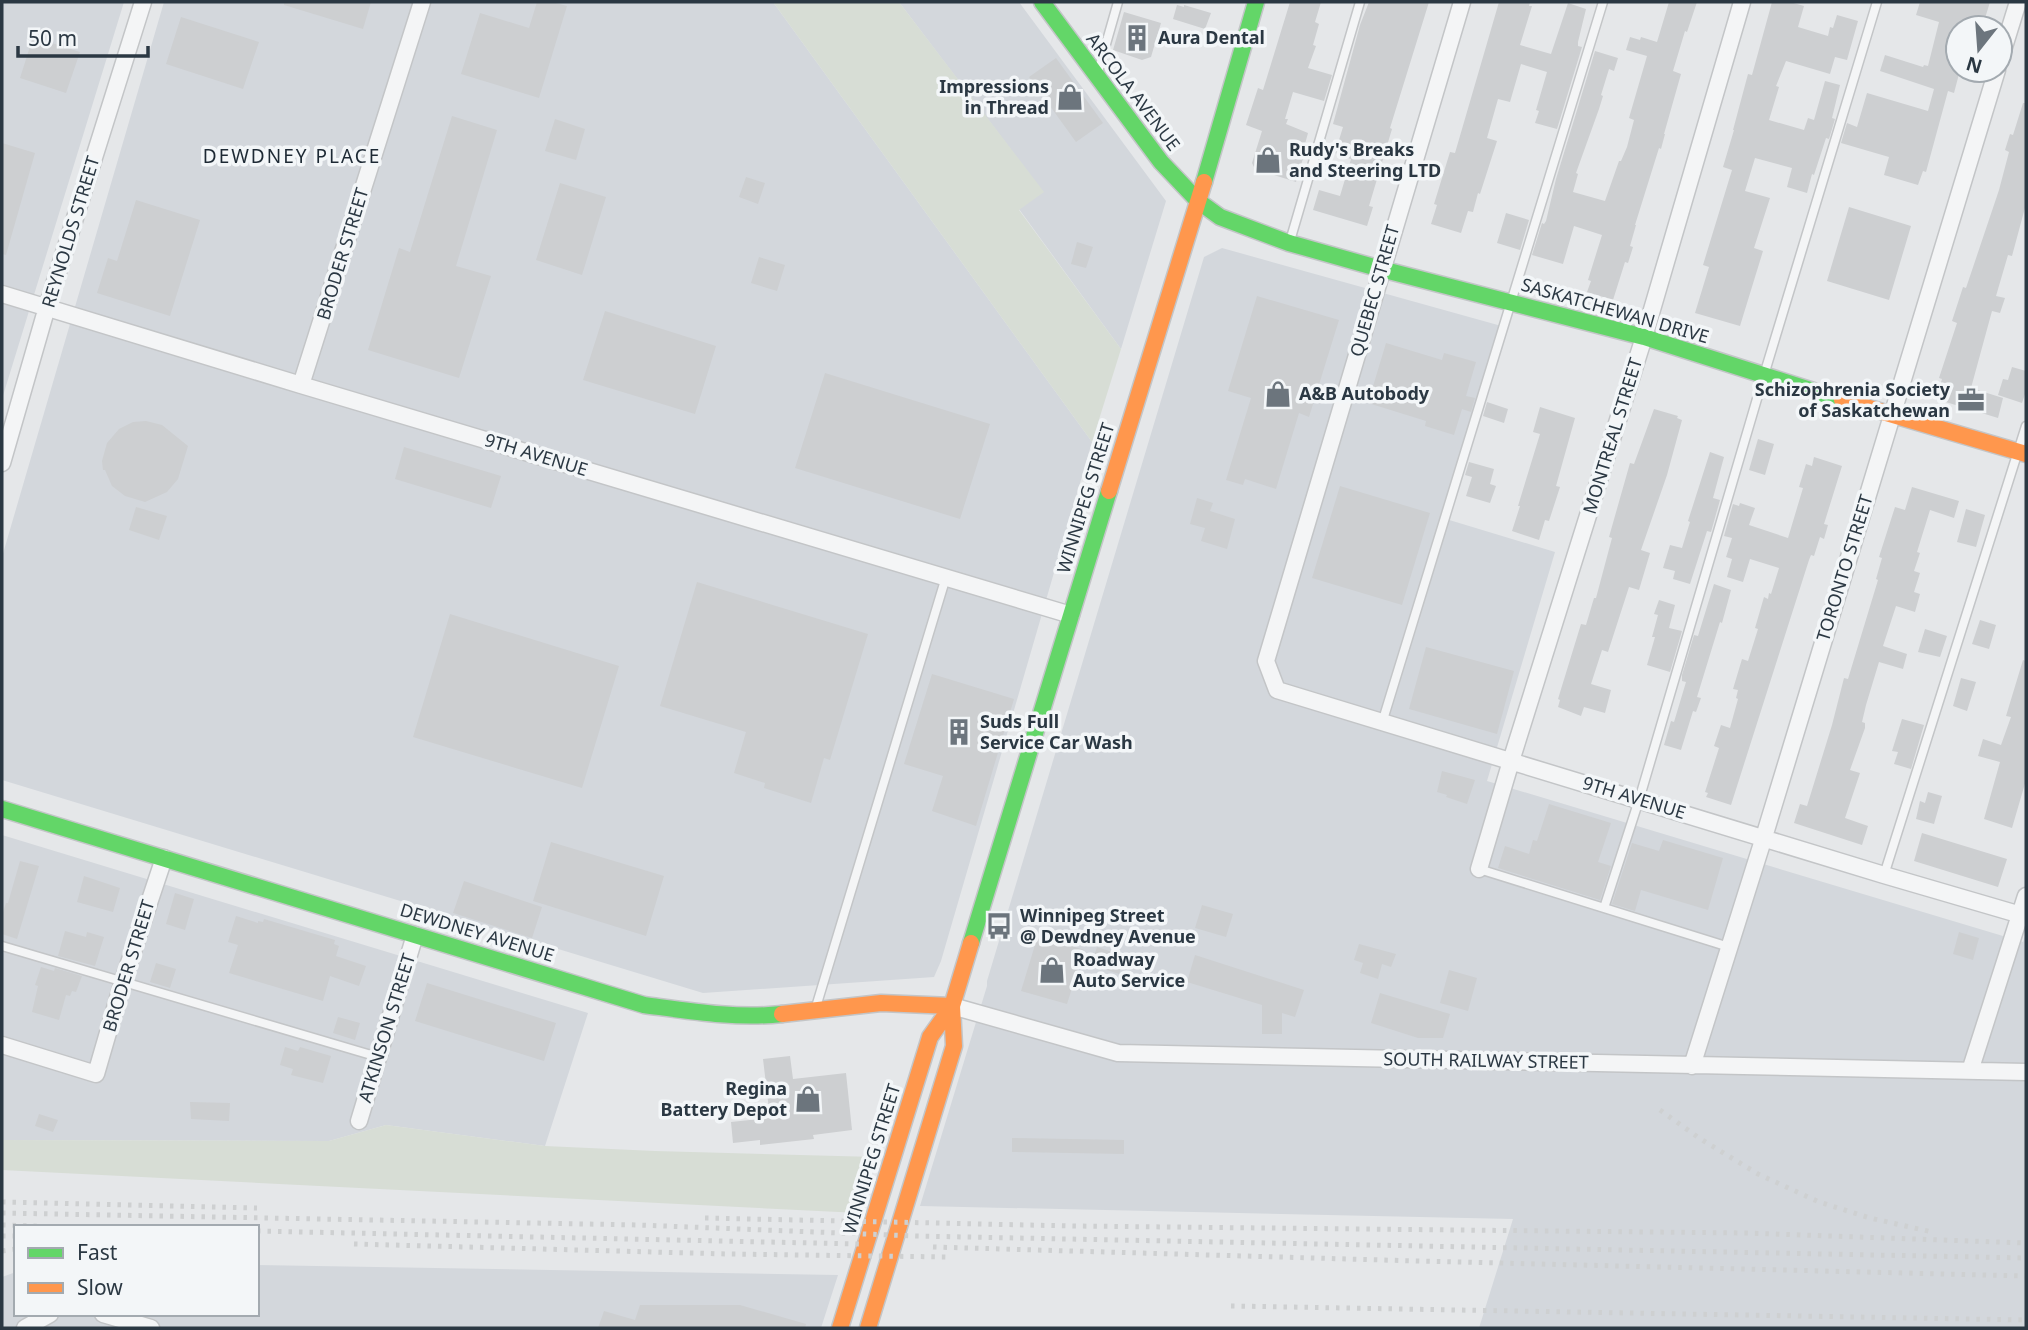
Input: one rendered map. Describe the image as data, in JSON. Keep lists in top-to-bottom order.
{
  "streets": {
    "main road": [
      "ARCOLA AVENUE",
      "SASKATCHEWAN DRIVE",
      "WINNIPEG STREET",
      "DEWDNEY AVENUE"
    ],
    "street": [
      "REYNOLDS STREET",
      "BRODER STREET",
      "QUEBEC STREET",
      "MONTREAL STREET",
      "9TH AVENUE",
      "TORONTO STREET",
      "ATKINSON STREET",
      "SOUTH RAILWAY STREET"
    ]
  },
  "crossings": [
    ["ARCOLA AVENUE", "SASKATCHEWAN DRIVE"],
    ["ARCOLA AVENUE", "WINNIPEG STREET"],
    ["REYNOLDS STREET", "9TH AVENUE"],
    ["BRODER STREET", "9TH AVENUE"],
    ["BRODER STREET", "DEWDNEY AVENUE"],
    ["QUEBEC STREET", "SASKATCHEWAN DRIVE"],
    ["QUEBEC STREET", "9TH AVENUE"],
    ["SASKATCHEWAN DRIVE", "MONTREAL STREET"],
    ["SASKATCHEWAN DRIVE", "WINNIPEG STREET"],
    ["SASKATCHEWAN DRIVE", "TORONTO STREET"],
    ["MONTREAL STREET", "9TH AVENUE"],
    ["9TH AVENUE", "WINNIPEG STREET"],
    ["9TH AVENUE", "TORONTO STREET"],
    ["WINNIPEG STREET", "DEWDNEY AVENUE"],
    ["WINNIPEG STREET", "SOUTH RAILWAY STREET"],
    ["TORONTO STREET", "SOUTH RAILWAY STREET"],
    ["DEWDNEY AVENUE", "ATKINSON STREET"],
    ["DEWDNEY AVENUE", "SOUTH RAILWAY STREET"]
  ],
  "districts": ["DEWDNEY PLACE"],
  "places": {
    "building": ["Aura Dental", "Suds Full Service Car Wash"],
    "shop": [
      "Impressions in Thread",
      "Rudy's Breaks and Steering LTD",
      "A&B Autobody",
      "Roadway Auto Service",
      "Regina Battery Depot"
    ],
    "office": ["Schizophrenia Society of Saskatchewan"],
    "bus stop": ["Winnipeg Street @ Dewdney Avenue"]
  },
  "legend": ["Fast", "Slow"],
  "scale_bar": "50 m",
  "north": "bottom"
}
